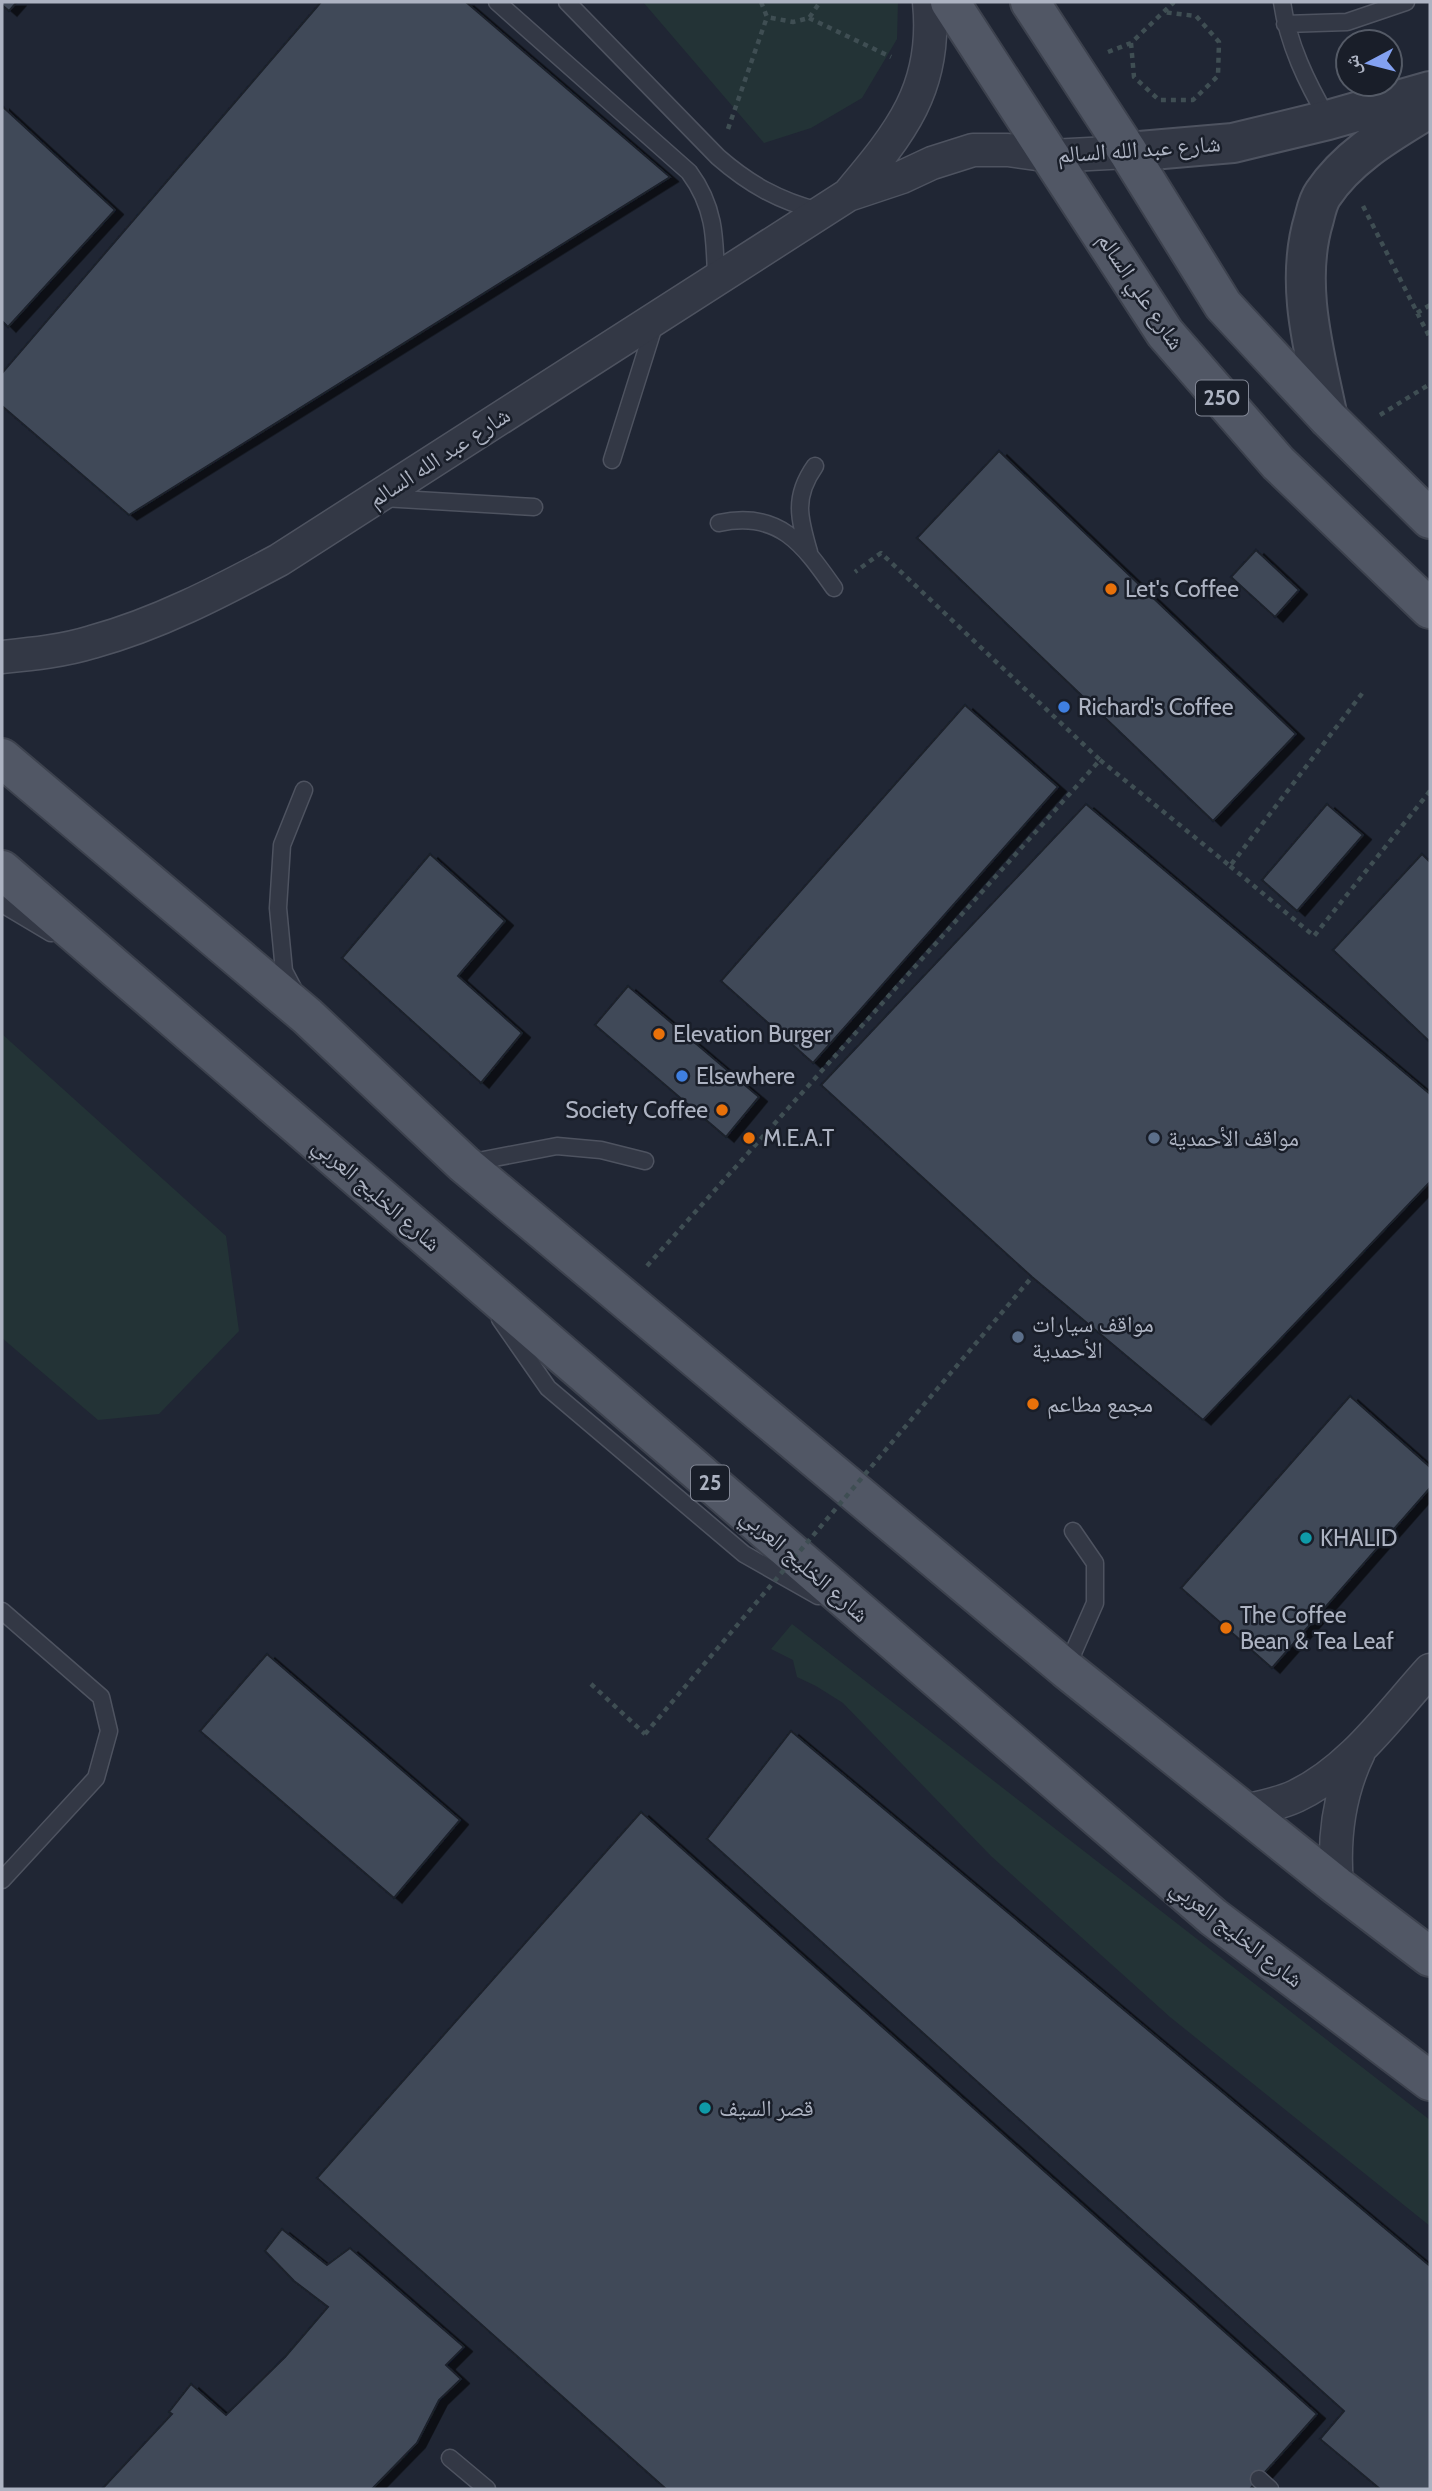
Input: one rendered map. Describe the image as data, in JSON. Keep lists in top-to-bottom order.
{
  "streets": {
    "main road": [
      "شارع علي السالم",
      "250",
      "شارع الخليج العربي",
      "25"
    ],
    "street": ["شارع عبد الله السالم"]
  },
  "crossings": [
    ["شارع عبد الله السالم", "شارع علي السالم"],
    ["شارع عبد الله السالم", "250"]
  ],
  "places": [
    "Let's Coffee",
    "Richard's Coffee",
    "Elevation Burger",
    "Elsewhere",
    "Society Coffee",
    "M.E.A.T",
    "مواقف الأحمدية",
    "مواقف سيارات الأحمدية",
    "مجمع مطاعم",
    "KHALID",
    "The Coffee Bean & Tea Leaf",
    "قصر السيف"
  ],
  "north": "left"
}
